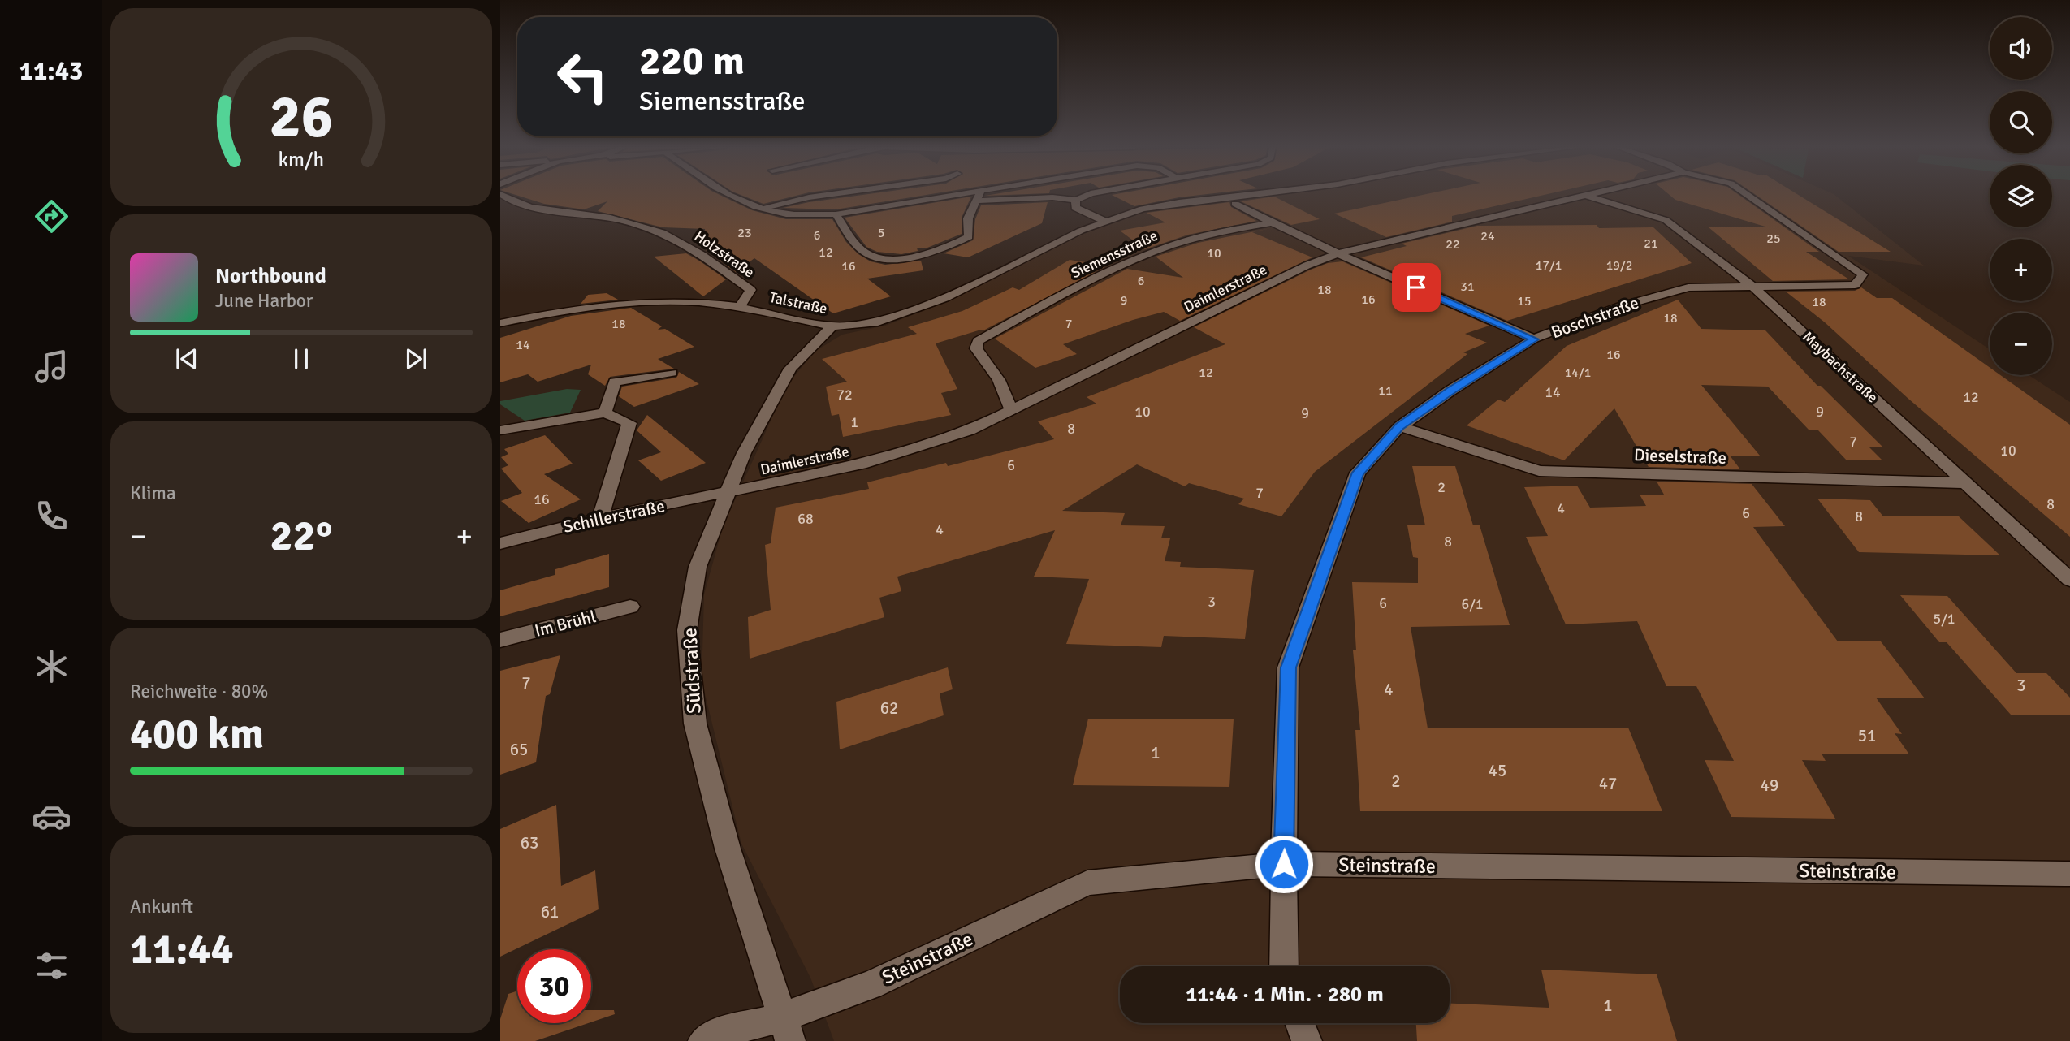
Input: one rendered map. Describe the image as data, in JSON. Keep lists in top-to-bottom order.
{
  "streets": {
    "street": [
      "Holzstraße",
      "Siemensstraße",
      "Daimlerstraße",
      "Talstraße",
      "Boschstraße",
      "Maybachstraße",
      "Dieselstraße",
      "Schillerstraße",
      "Im Brühl",
      "Südstraße",
      "Steinstraße"
    ]
  },
  "crossings": [
    ["Holzstraße", "Talstraße"],
    ["Siemensstraße", "Daimlerstraße"],
    ["Daimlerstraße", "Schillerstraße"],
    ["Daimlerstraße", "Südstraße"],
    ["Talstraße", "Südstraße"],
    ["Boschstraße", "Maybachstraße"],
    ["Boschstraße", "Dieselstraße"],
    ["Boschstraße", "Steinstraße"],
    ["Maybachstraße", "Dieselstraße"],
    ["Schillerstraße", "Südstraße"],
    ["Südstraße", "Steinstraße"]
  ],
  "house_numbers": [
    "23",
    "5",
    "6",
    "24",
    "25",
    "21",
    "22",
    "12",
    "10",
    "17/1",
    "19/2",
    "16",
    "6",
    "31",
    "18",
    "16",
    "9",
    "15",
    "18",
    "18",
    "18",
    "7",
    "14",
    "16",
    "12",
    "14/1",
    "11",
    "14",
    "72",
    "12",
    "10",
    "9",
    "9",
    "1",
    "8",
    "7",
    "10",
    "6",
    "2",
    "7",
    "16",
    "8",
    "4",
    "6",
    "8",
    "68",
    "4",
    "8",
    "3",
    "6",
    "6/1",
    "5/1",
    "7",
    "3",
    "4",
    "62",
    "51",
    "65",
    "1",
    "45",
    "2",
    "47",
    "49",
    "63",
    "61",
    "1"
  ],
  "page": {
    "tabs": "11:43",
    "map_buttons": ["+", "−"],
    "turn": ["220 m", "Siemensstraße"],
    "song": ["Northbound", "June Harbor"],
    "tile": [
      "Klima",
      ["Reichweite · 80%", "400 km"],
      ["Ankunft", "11:44"]
    ],
    "heat": ["−", "22°", "+"],
    "limit": "30",
    "trip": "11:44 · 1 Min. · 280 m",
    "gauge": ["26", "km/h"]
  }
}
